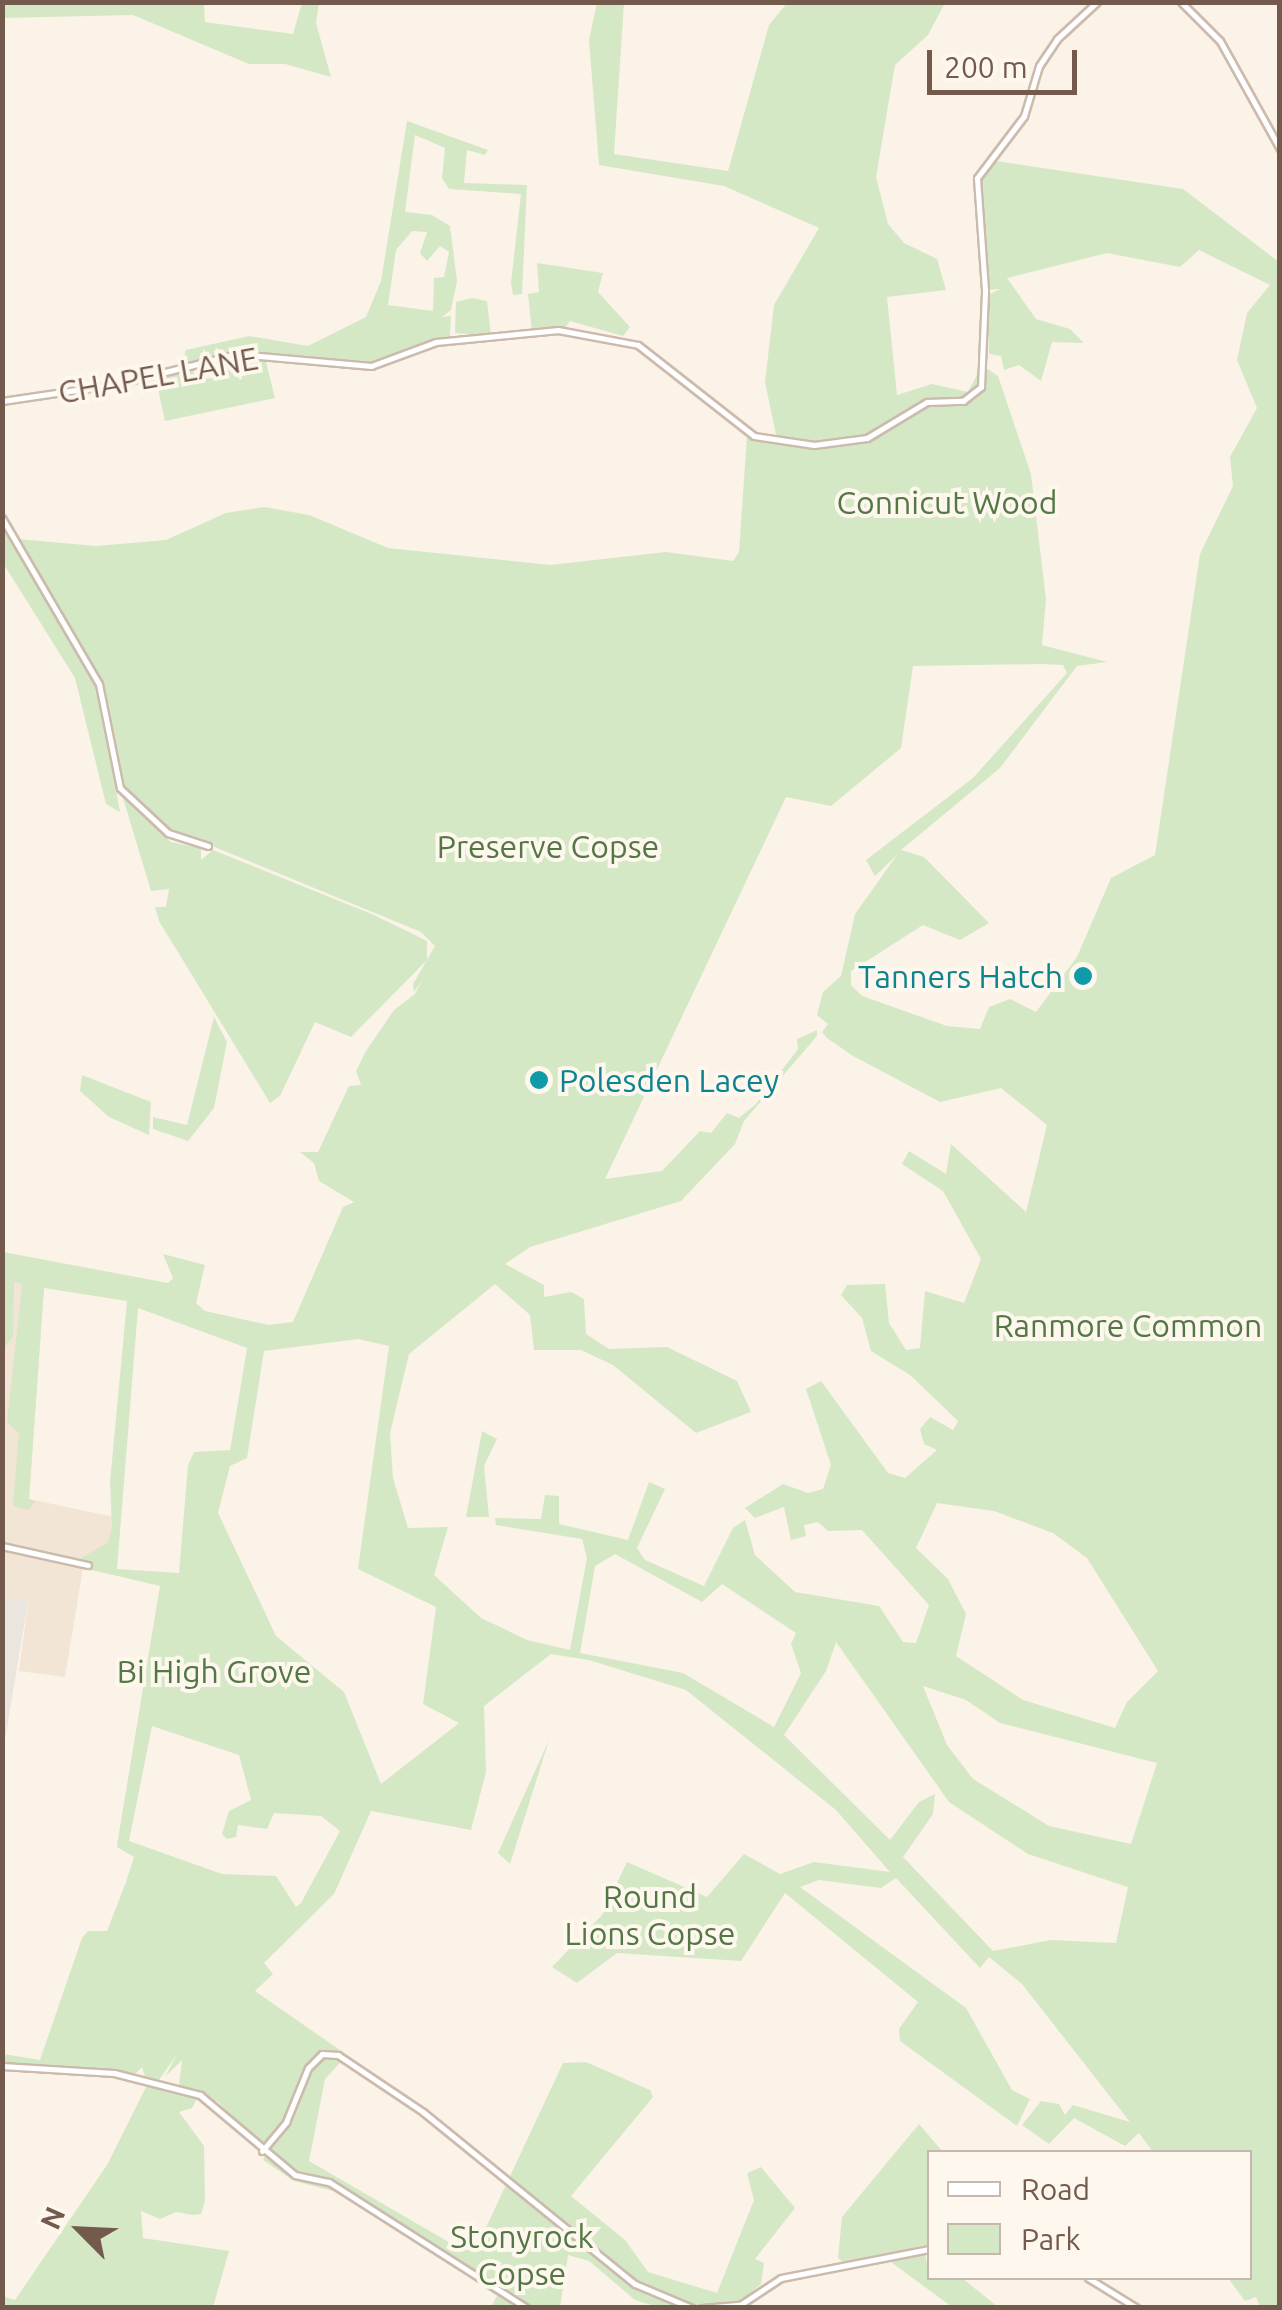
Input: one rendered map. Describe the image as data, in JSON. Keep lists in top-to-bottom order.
{
  "streets": {
    "street": ["CHAPEL LANE"]
  },
  "parks": [
    "Connicut Wood",
    "Preserve Copse",
    "Ranmore Common",
    "Bi High Grove",
    "Round Lions Copse",
    "Stonyrock Copse"
  ],
  "places": ["Tanners Hatch", "Polesden Lacey"],
  "legend": ["Road", "Park"],
  "scale_bar": "200 m",
  "north": "top left"
}
